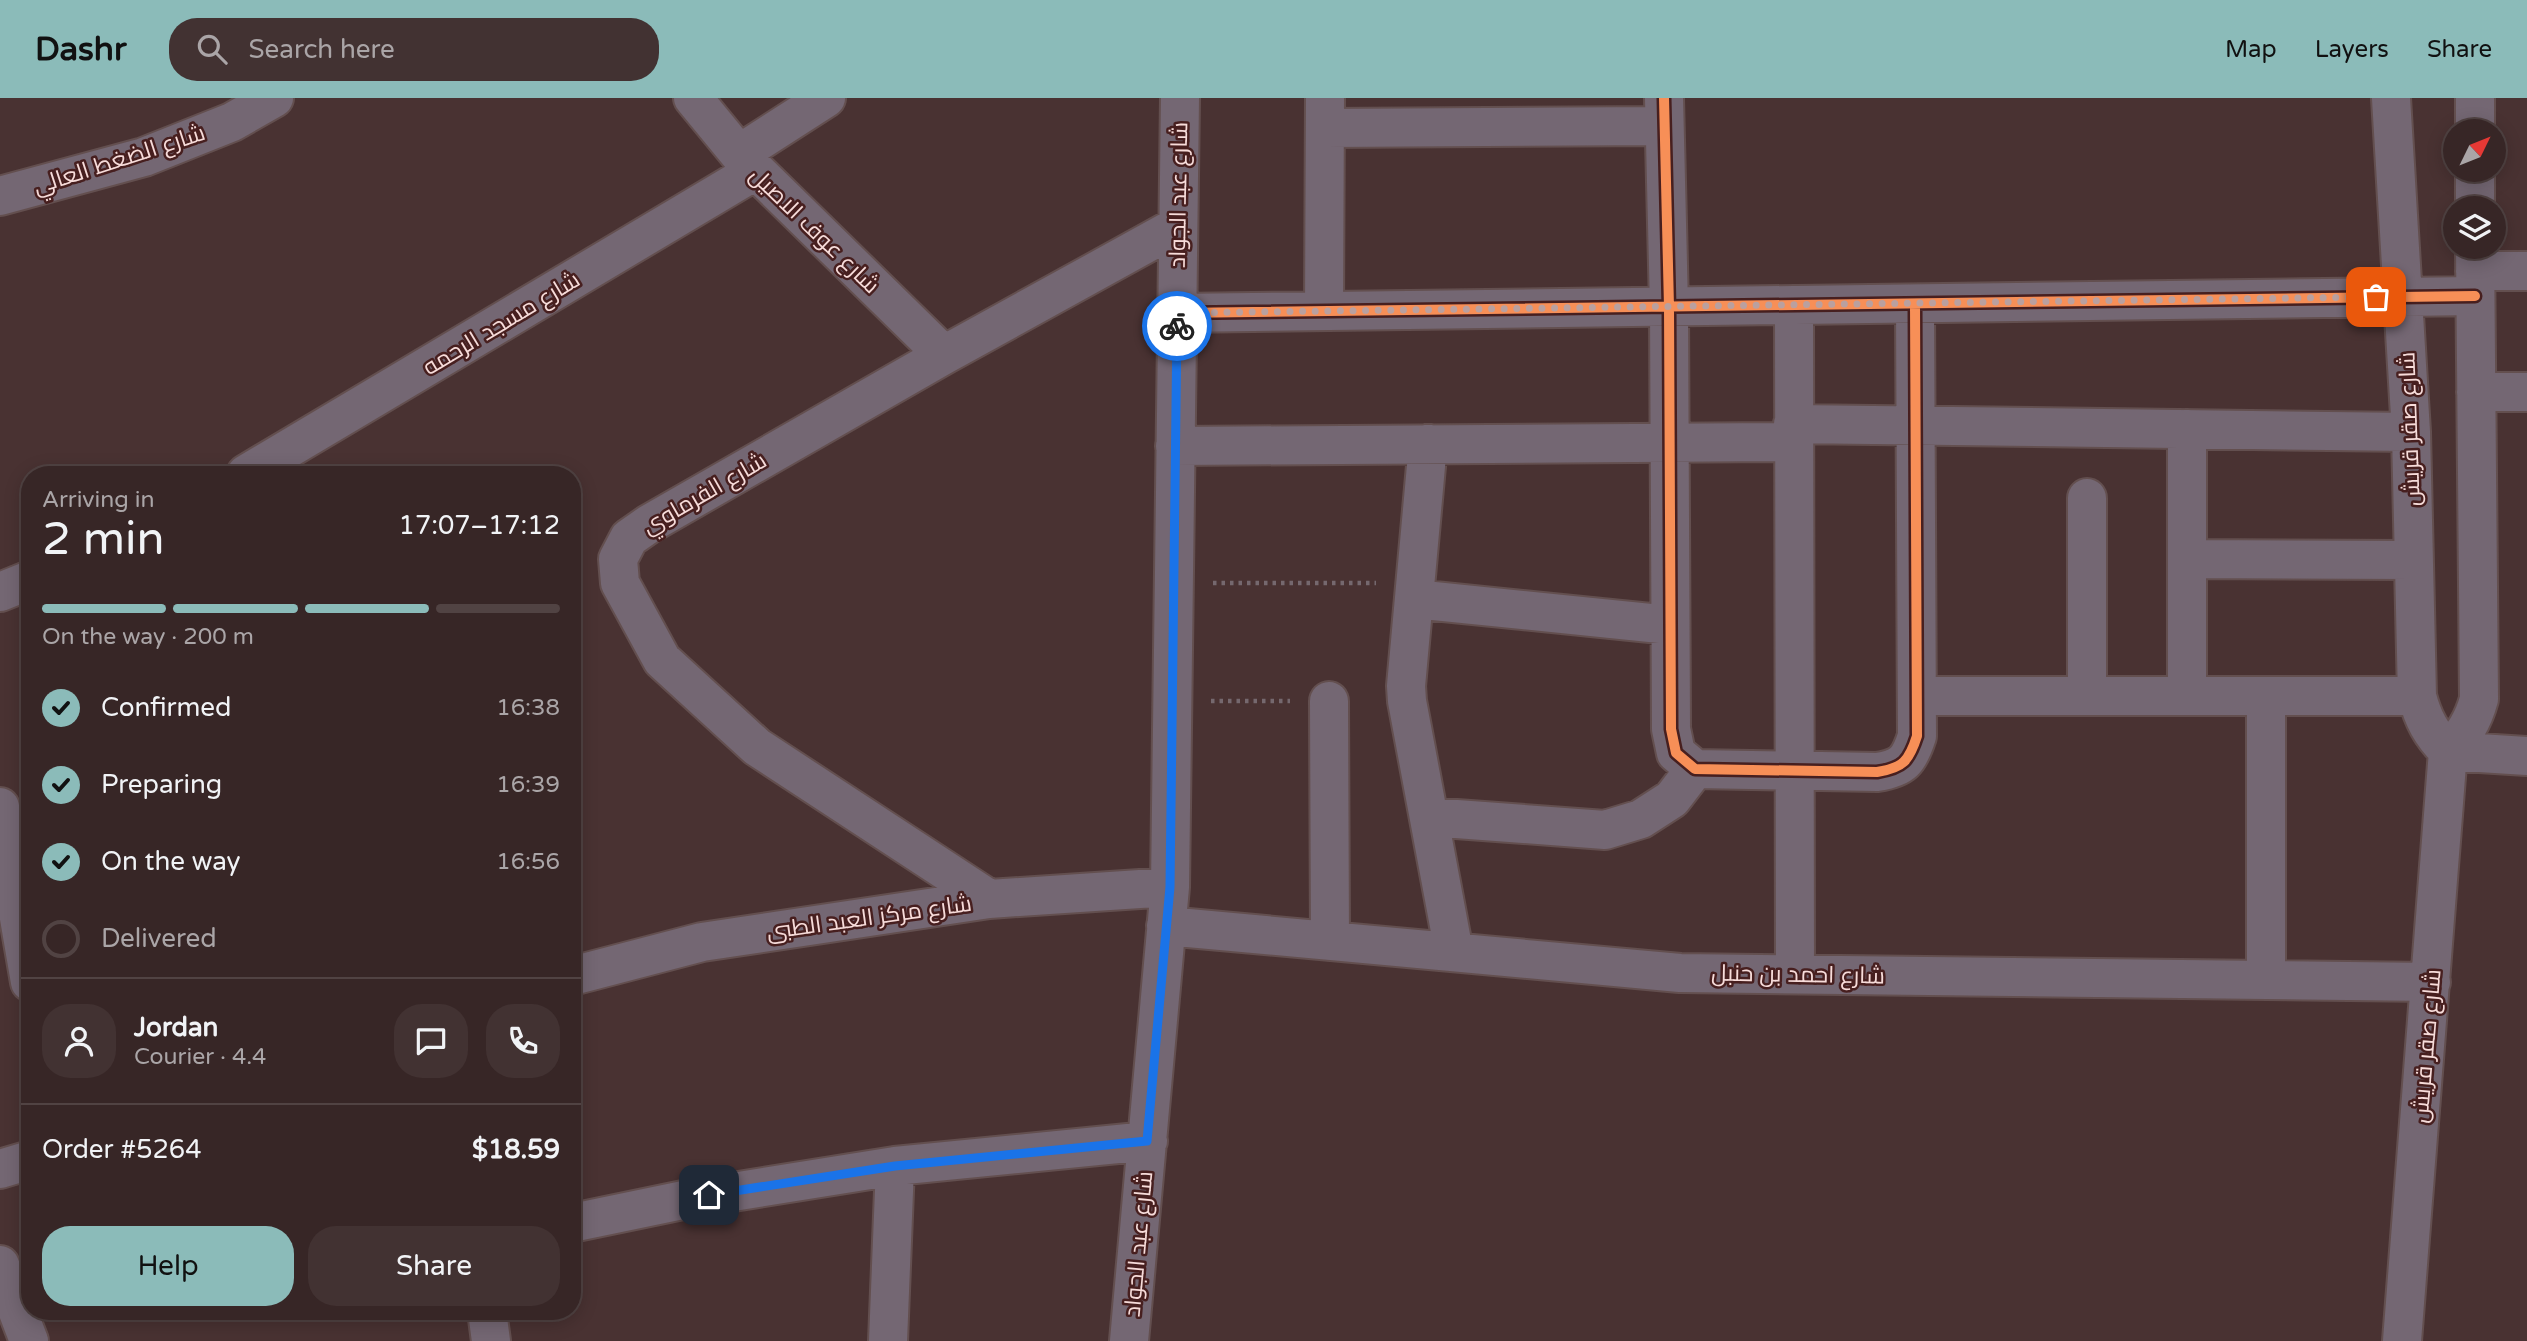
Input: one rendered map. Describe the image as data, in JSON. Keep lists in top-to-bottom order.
{
  "streets": {
    "street": [
      "شارع الضغط العالي",
      "شارع عبد الجواد",
      "شارع عوف الاصيل",
      "شارع مسجد الرحمه",
      "شارع صقر قريش",
      "شارع الفرماوي",
      "شارع مركز العبد الطبى",
      "شارع احمد بن حنبل"
    ]
  },
  "crossings": [
    ["شارع عبد الجواد", "شارع الفرماوي"],
    ["شارع عبد الجواد", "شارع مركز العبد الطبى"],
    ["شارع عبد الجواد", "شارع احمد بن حنبل"],
    ["شارع عوف الاصيل", "شارع مسجد الرحمه"],
    ["شارع عوف الاصيل", "شارع الفرماوي"],
    ["شارع صقر قريش", "شارع احمد بن حنبل"],
    ["شارع الفرماوي", "شارع مركز العبد الطبى"]
  ],
  "north": "top right",
  "page": {
    "header": "Dashr",
    "search": "Search here",
    "nav": ["Map", "Layers", "Share"],
    "heading": ["2 min", "Arriving in", "17:07–17:12"],
    "panel": [
      "Jordan",
      "Courier · 4.4",
      "Order #5264",
      "$18.59"
    ],
    "bar": "On the way · 200 m",
    "list": [
      ["Confirmed", "16:38"],
      ["Preparing", "16:39"],
      ["On the way", "16:56"],
      "Delivered"
    ],
    "buttons": ["Help", "Share"]
  }
}
